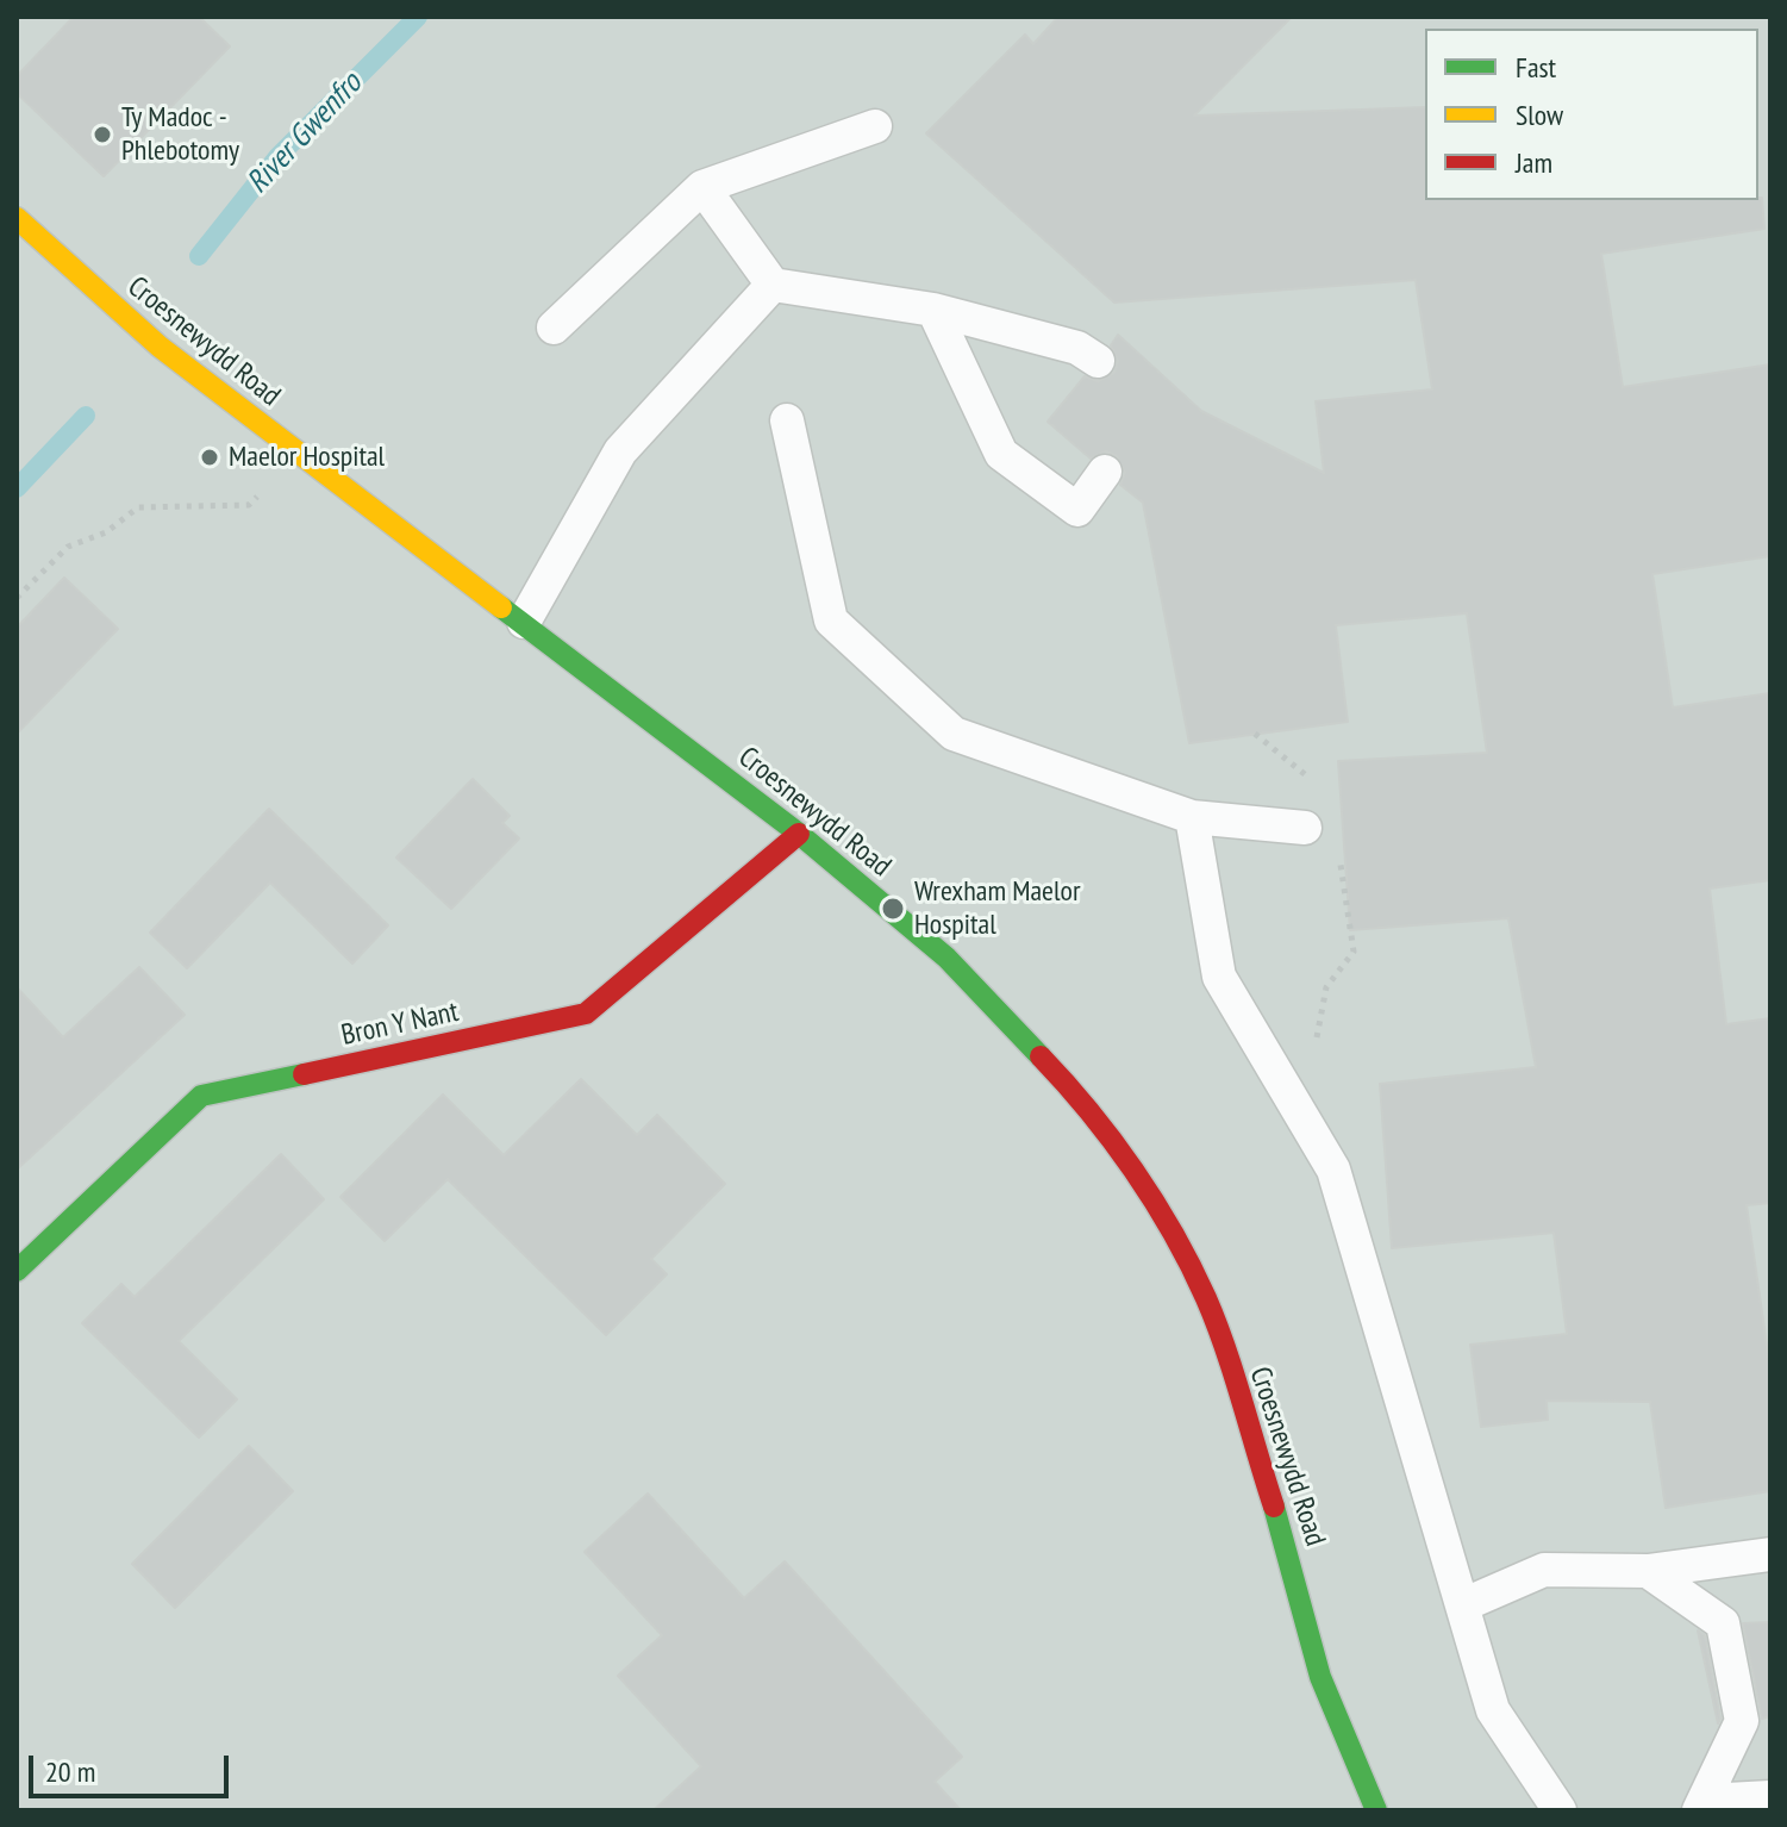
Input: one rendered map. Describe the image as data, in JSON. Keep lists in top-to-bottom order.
{
  "streets": {
    "street": ["Croesnewydd Road", "Bron Y Nant"]
  },
  "crossings": [
    ["Croesnewydd Road", "Bron Y Nant"]
  ],
  "water": ["River Gwenfro"],
  "places": ["Ty Madoc - Phlebotomy", "Maelor Hospital", "Wrexham Maelor Hospital"],
  "legend": ["Fast", "Slow", "Jam"],
  "scale_bar": "20 m"
}
